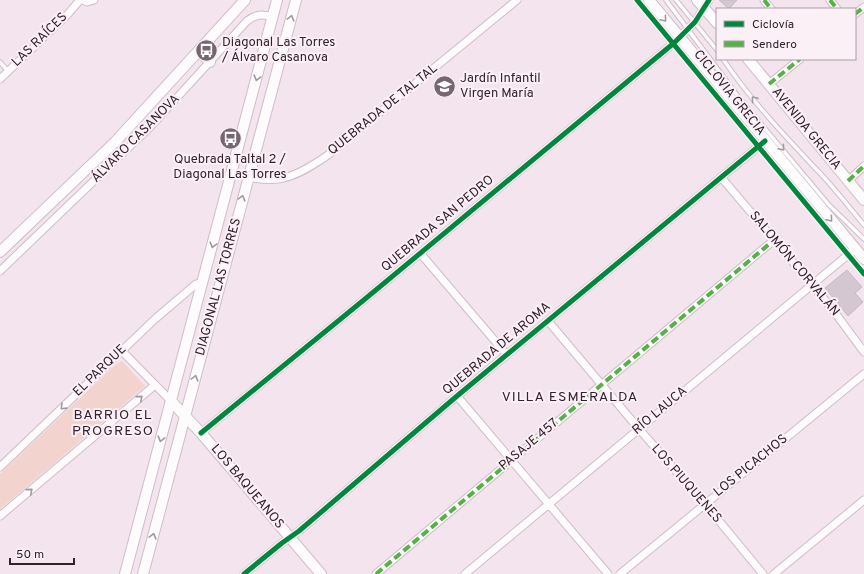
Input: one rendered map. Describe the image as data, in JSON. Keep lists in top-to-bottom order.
{
  "streets": {
    "main road": [
      "AVENIDA GRECIA",
      "ÁLVARO CASANOVA",
      "DIAGONAL LAS TORRES",
      "LOS BAQUEANOS"
    ],
    "street": [
      "LAS RAÍCES",
      "QUEBRADA DE TAL TAL",
      "QUEBRADA SAN PEDRO",
      "SALOMÓN CORVALÁN",
      "QUEBRADA DE AROMA",
      "EL PARQUE",
      "RÍO LAUCA",
      "PASAJE 457",
      "LOS PICACHOS",
      "LOS PIUQUENES"
    ],
    "cycle path": ["CICLOVIA GRECIA"]
  },
  "crossings": [
    ["QUEBRADA DE TAL TAL", "DIAGONAL LAS TORRES"],
    ["ÁLVARO CASANOVA", "DIAGONAL LAS TORRES"],
    ["QUEBRADA SAN PEDRO", "LOS BAQUEANOS"],
    ["SALOMÓN CORVALÁN", "QUEBRADA DE AROMA"],
    ["SALOMÓN CORVALÁN", "RÍO LAUCA"],
    ["SALOMÓN CORVALÁN", "PASAJE 457"],
    ["DIAGONAL LAS TORRES", "EL PARQUE"],
    ["DIAGONAL LAS TORRES", "LOS BAQUEANOS"],
    ["QUEBRADA DE AROMA", "LOS PIUQUENES"],
    ["QUEBRADA DE AROMA", "LOS BAQUEANOS"],
    ["EL PARQUE", "LOS BAQUEANOS"],
    ["RÍO LAUCA", "LOS PIUQUENES"],
    ["PASAJE 457", "LOS PIUQUENES"],
    ["LOS PICACHOS", "LOS PIUQUENES"]
  ],
  "districts": ["VILLA ESMERALDA", "BARRIO EL PROGRESO"],
  "places": {
    "bus stop": ["Diagonal Las Torres / Álvaro Casanova", "Quebrada Taltal 2 / Diagonal Las Torres"],
    "school or university": ["Jardín Infantil Virgen María"]
  },
  "legend": ["Ciclovía", "Sendero"],
  "scale_bar": "50 m"
}
